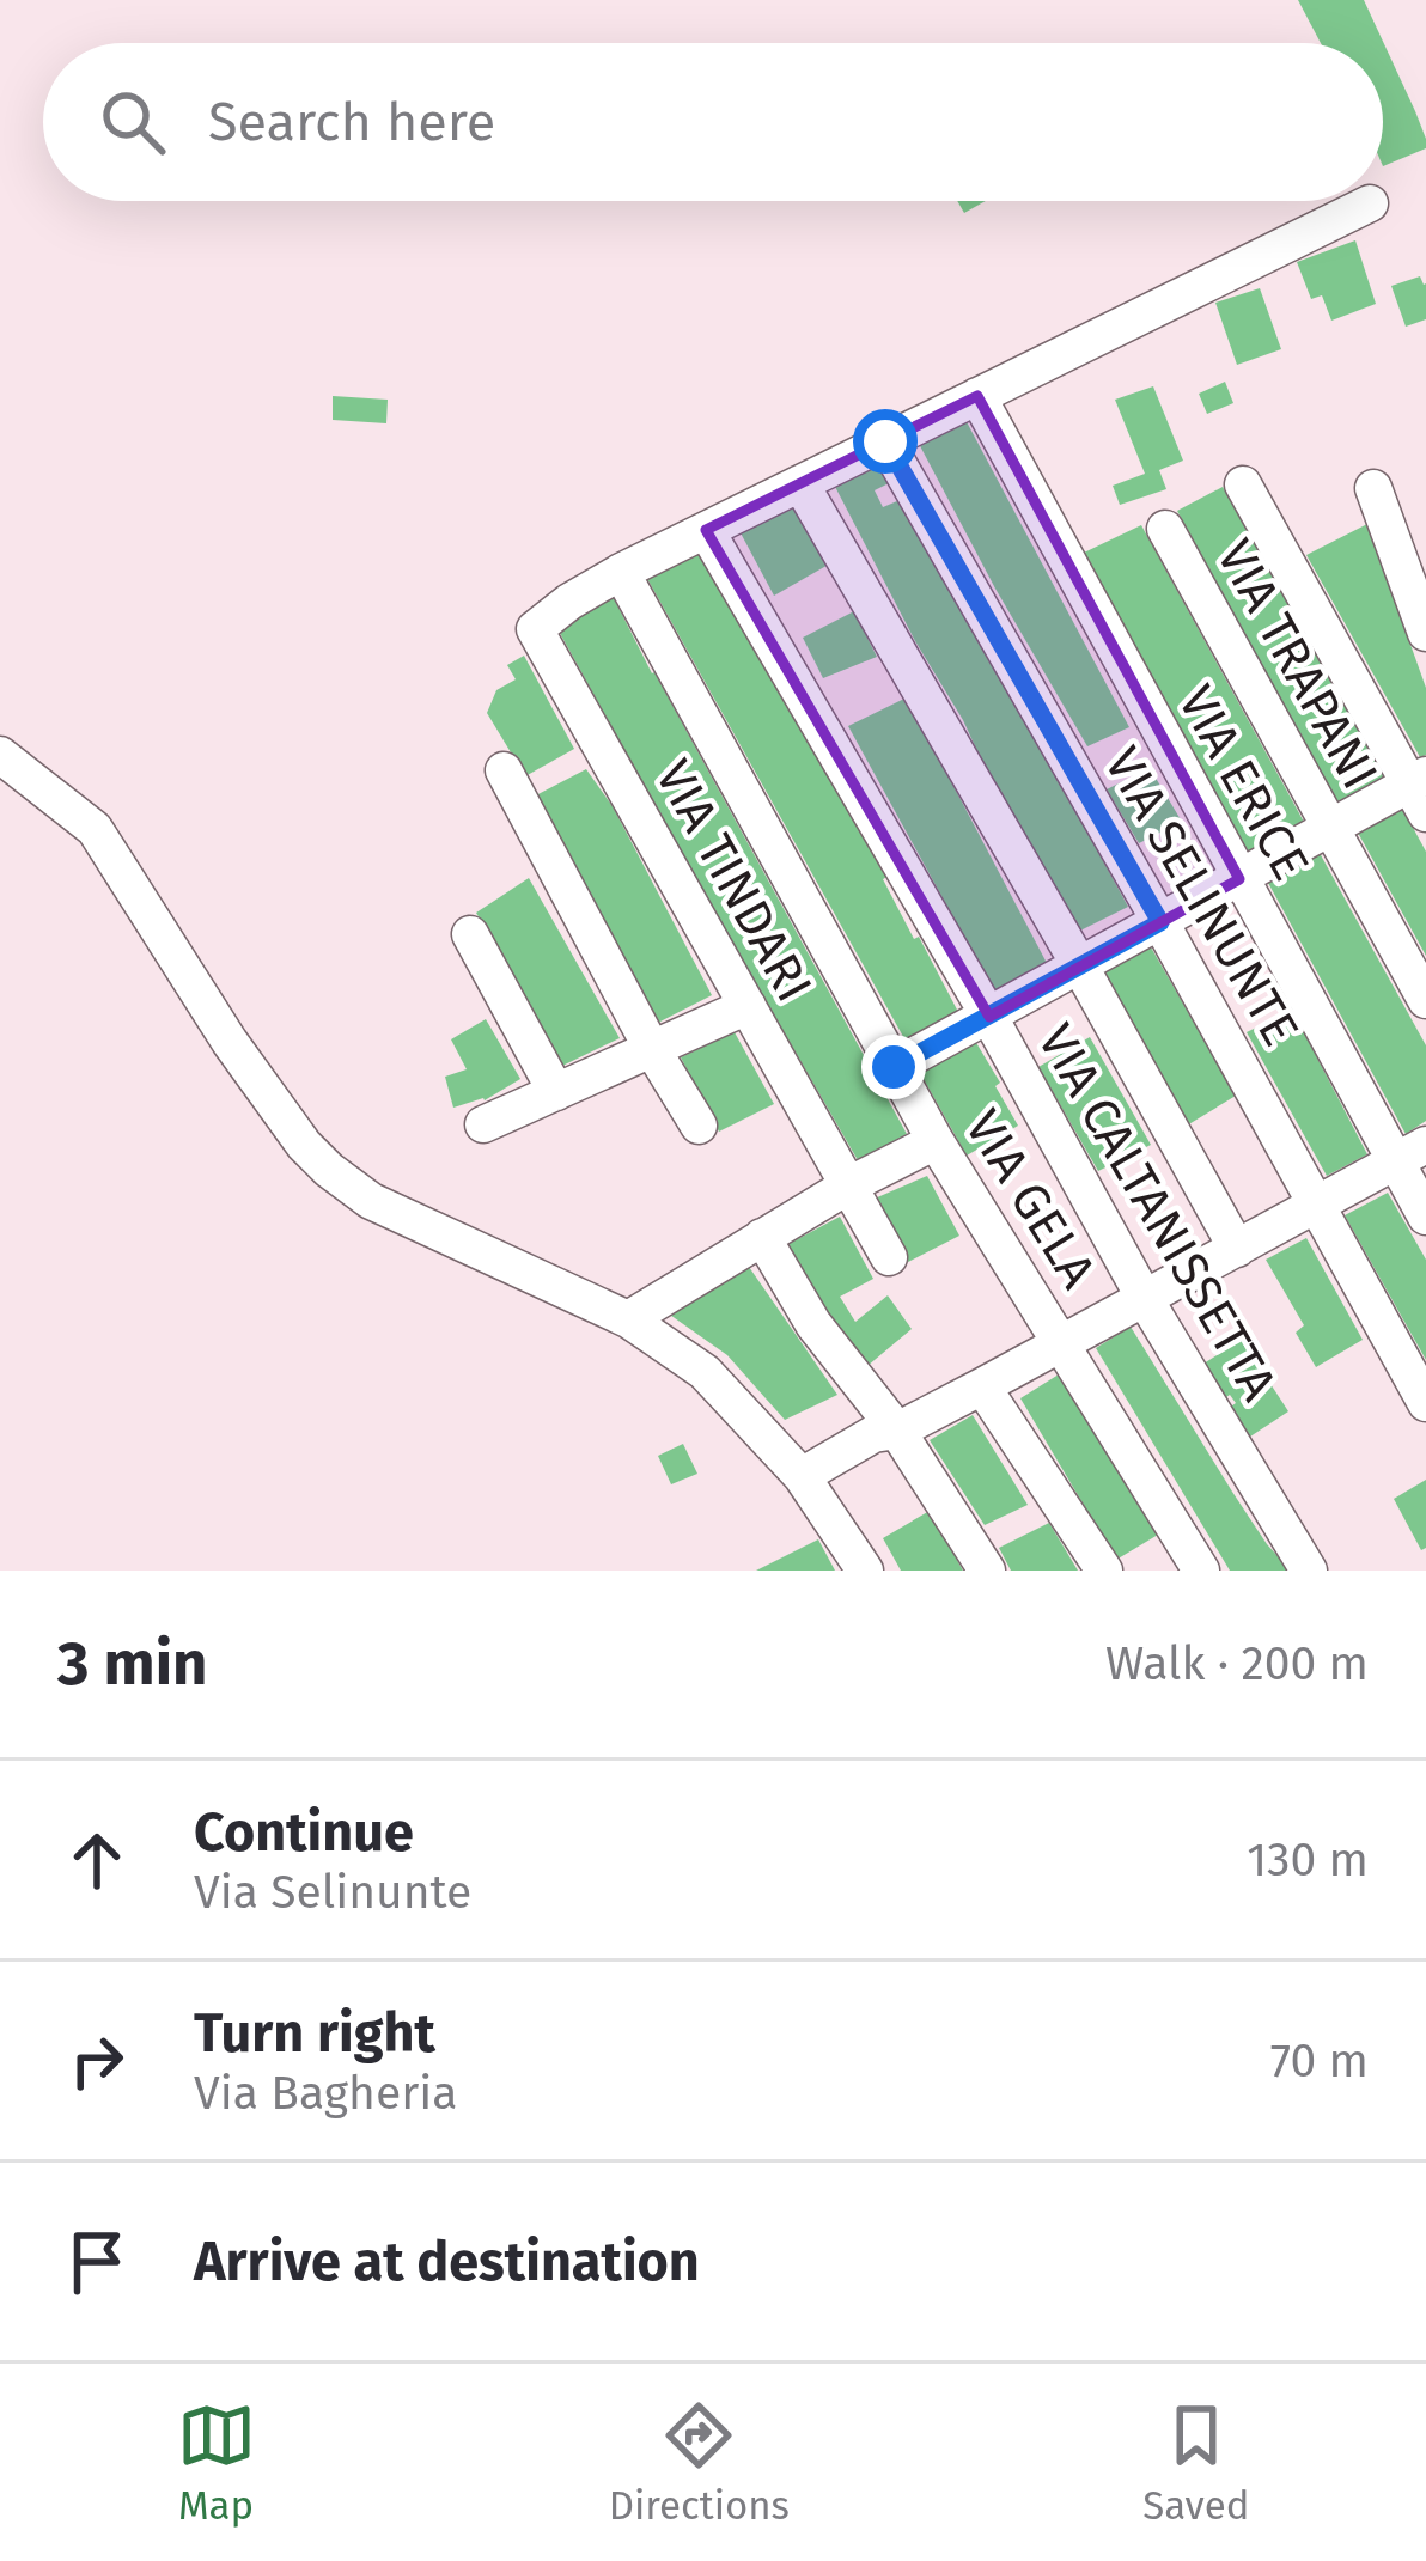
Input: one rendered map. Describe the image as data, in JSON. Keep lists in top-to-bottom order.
{
  "streets": {
    "street": [
      "VIA TRAPANI",
      "VIA ERICE",
      "VIA TINDARI",
      "VIA SELINUNTE",
      "VIA GELA",
      "VIA CALTANISSETTA"
    ]
  },
  "crossings": [
    ["VIA TINDARI", "VIA GELA"]
  ],
  "page": {
    "search": "Search here",
    "heading": ["3 min", "Walk · 200 m"],
    "list": [
      ["Continue", "Via Selinunte", "130 m"],
      ["Turn right", "Via Bagheria", "70 m"],
      "Arrive at destination"
    ],
    "nav": ["Map", "Directions", "Saved"]
  }
}
